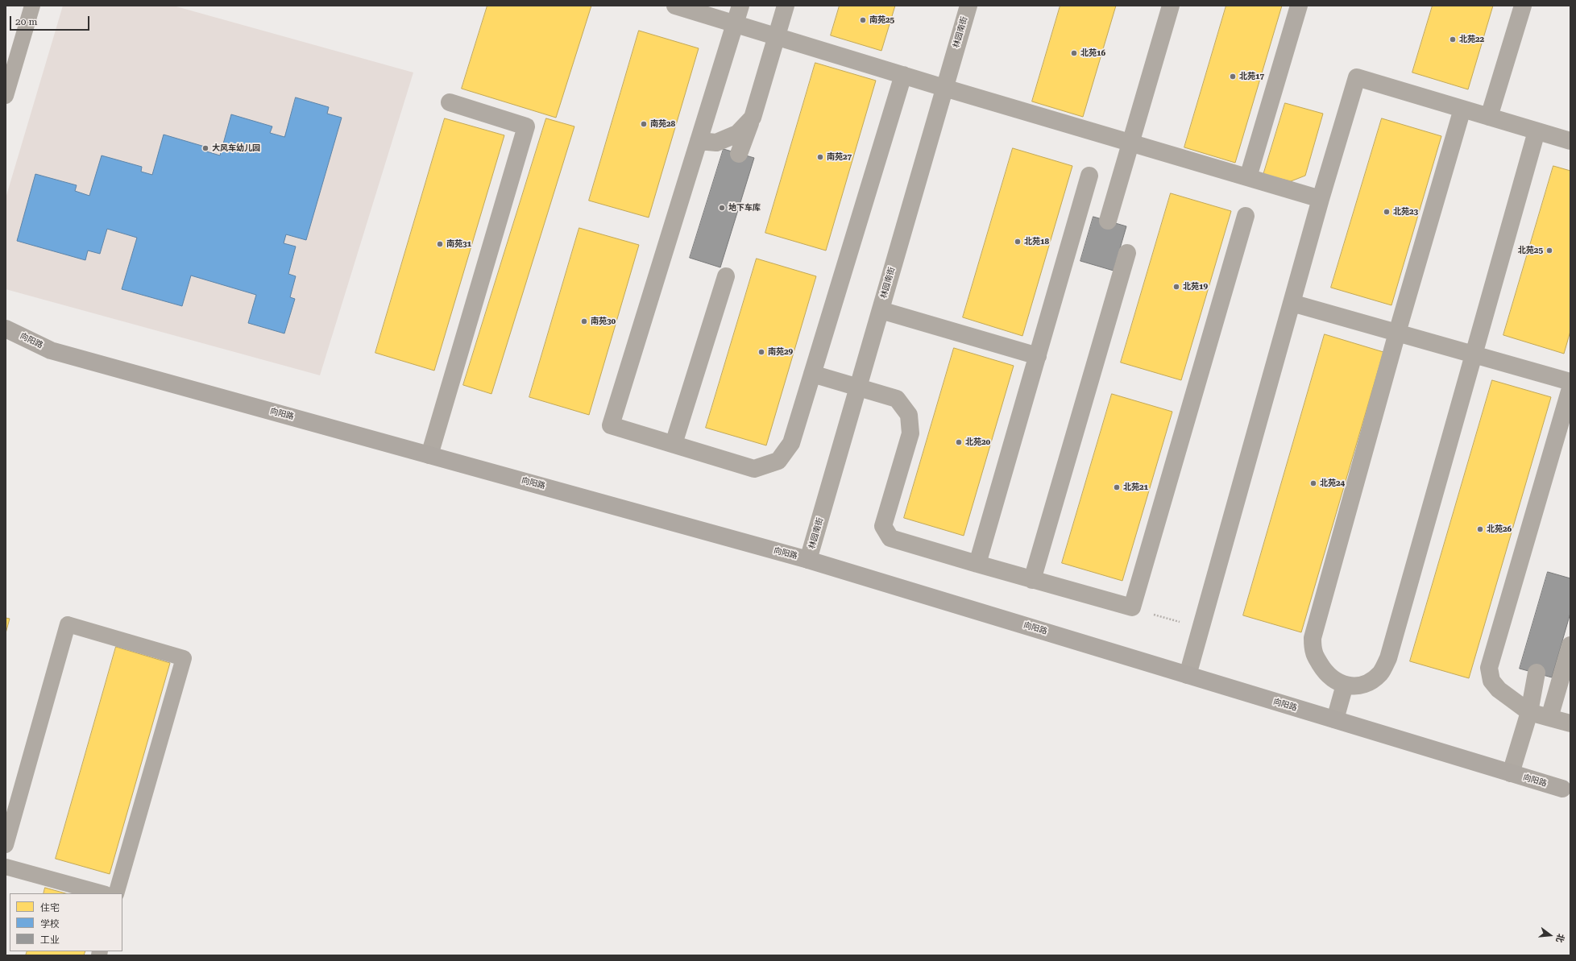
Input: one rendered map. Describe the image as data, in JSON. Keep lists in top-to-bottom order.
{
  "streets": {
    "street": ["林园南街", "向阳路"]
  },
  "crossings": [
    ["林园南街", "向阳路"]
  ],
  "places": [
    "南苑25",
    "北苑22",
    "北苑16",
    "北苑17",
    "南苑28",
    "大风车幼儿园",
    "南苑27",
    "地下车库",
    "北苑23",
    "北苑18",
    "南苑31",
    "北苑25",
    "北苑19",
    "南苑30",
    "南苑29",
    "北苑20",
    "北苑24",
    "北苑21",
    "北苑26"
  ],
  "legend": ["住宅", "学校", "工业"],
  "scale_bar": "20 m",
  "north": "right"
}
